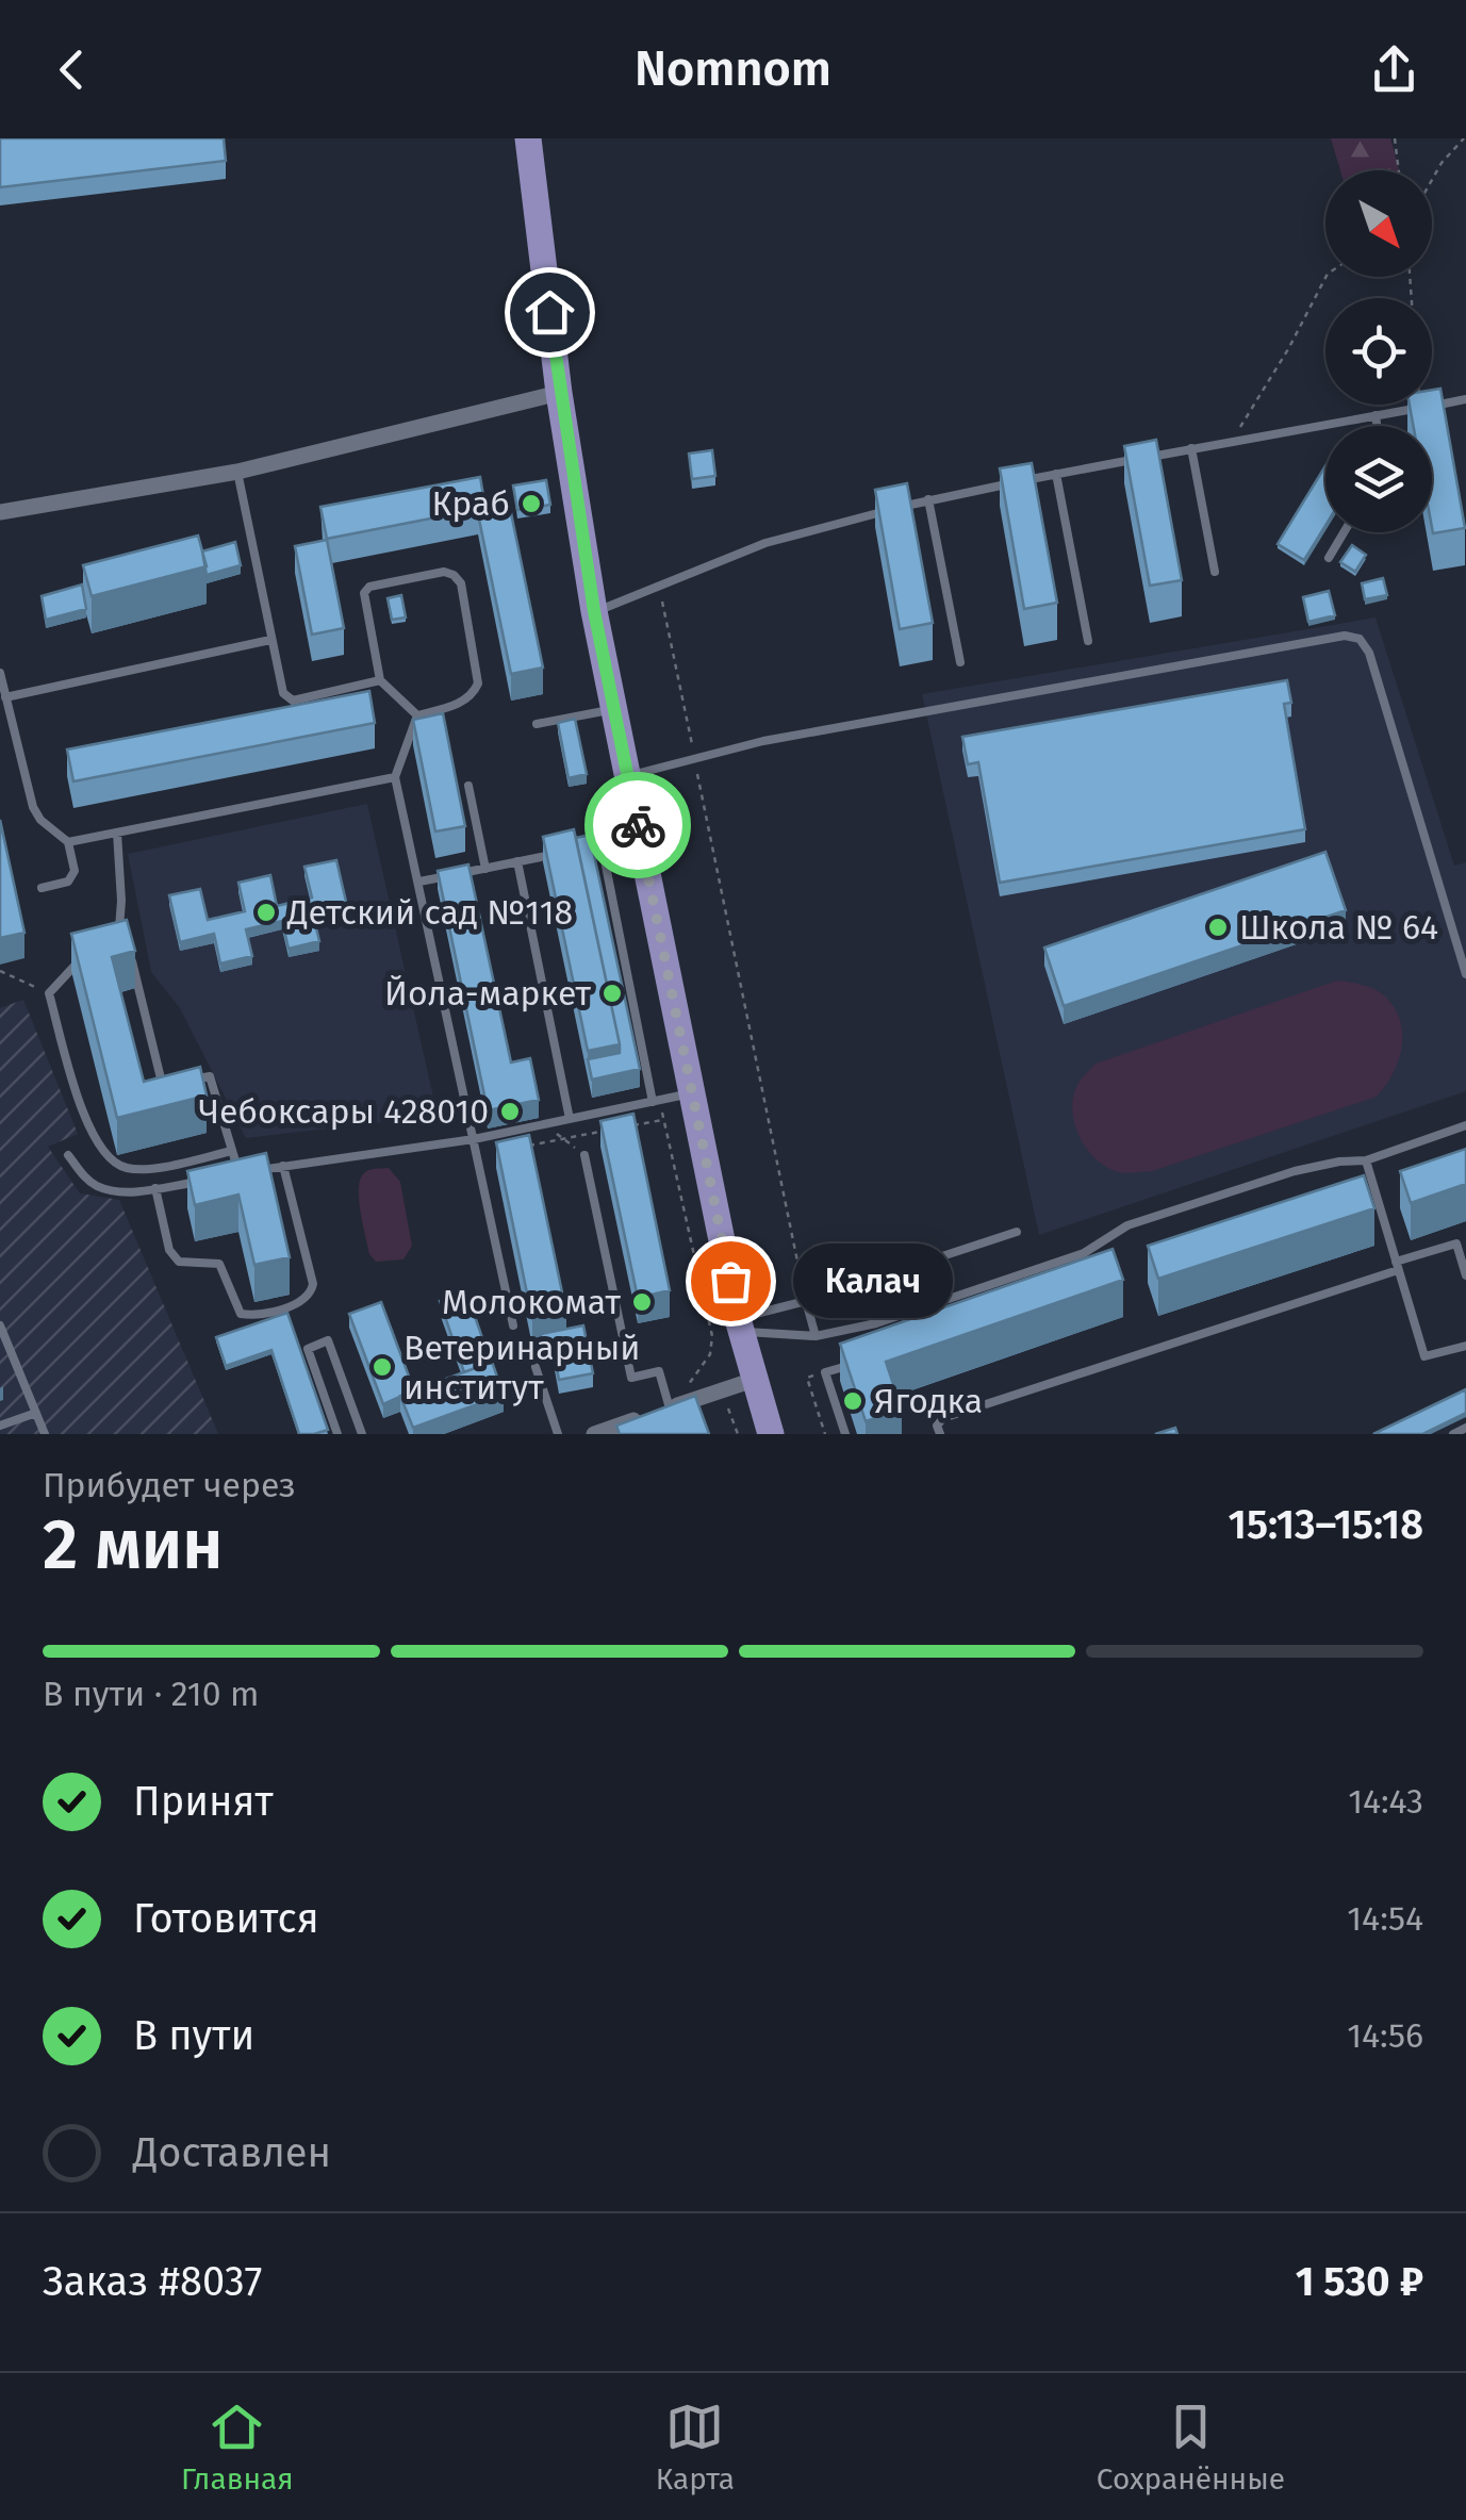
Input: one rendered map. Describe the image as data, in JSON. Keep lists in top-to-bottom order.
{
  "places": [
    "Краб",
    "Детский сад №118",
    "Школа № 64",
    "Йола-маркет",
    "Чебоксары 428010",
    "Калач",
    "Молокомат",
    "Ветеринарный институт",
    "Ягодка"
  ],
  "north": "bottom right",
  "page": {
    "header": "Nomnom",
    "bubble": "Калач",
    "heading": ["2 мин", "Прибудет через", "15:13–15:18"],
    "panel": ["Заказ #8037", "1 530 ₽"],
    "bar": "В пути · 210 m",
    "list": [
      ["Принят", "14:43"],
      ["Готовится", "14:54"],
      ["В пути", "14:56"],
      "Доставлен"
    ],
    "tabs": ["Главная", "Карта", "Сохранённые"]
  }
}
